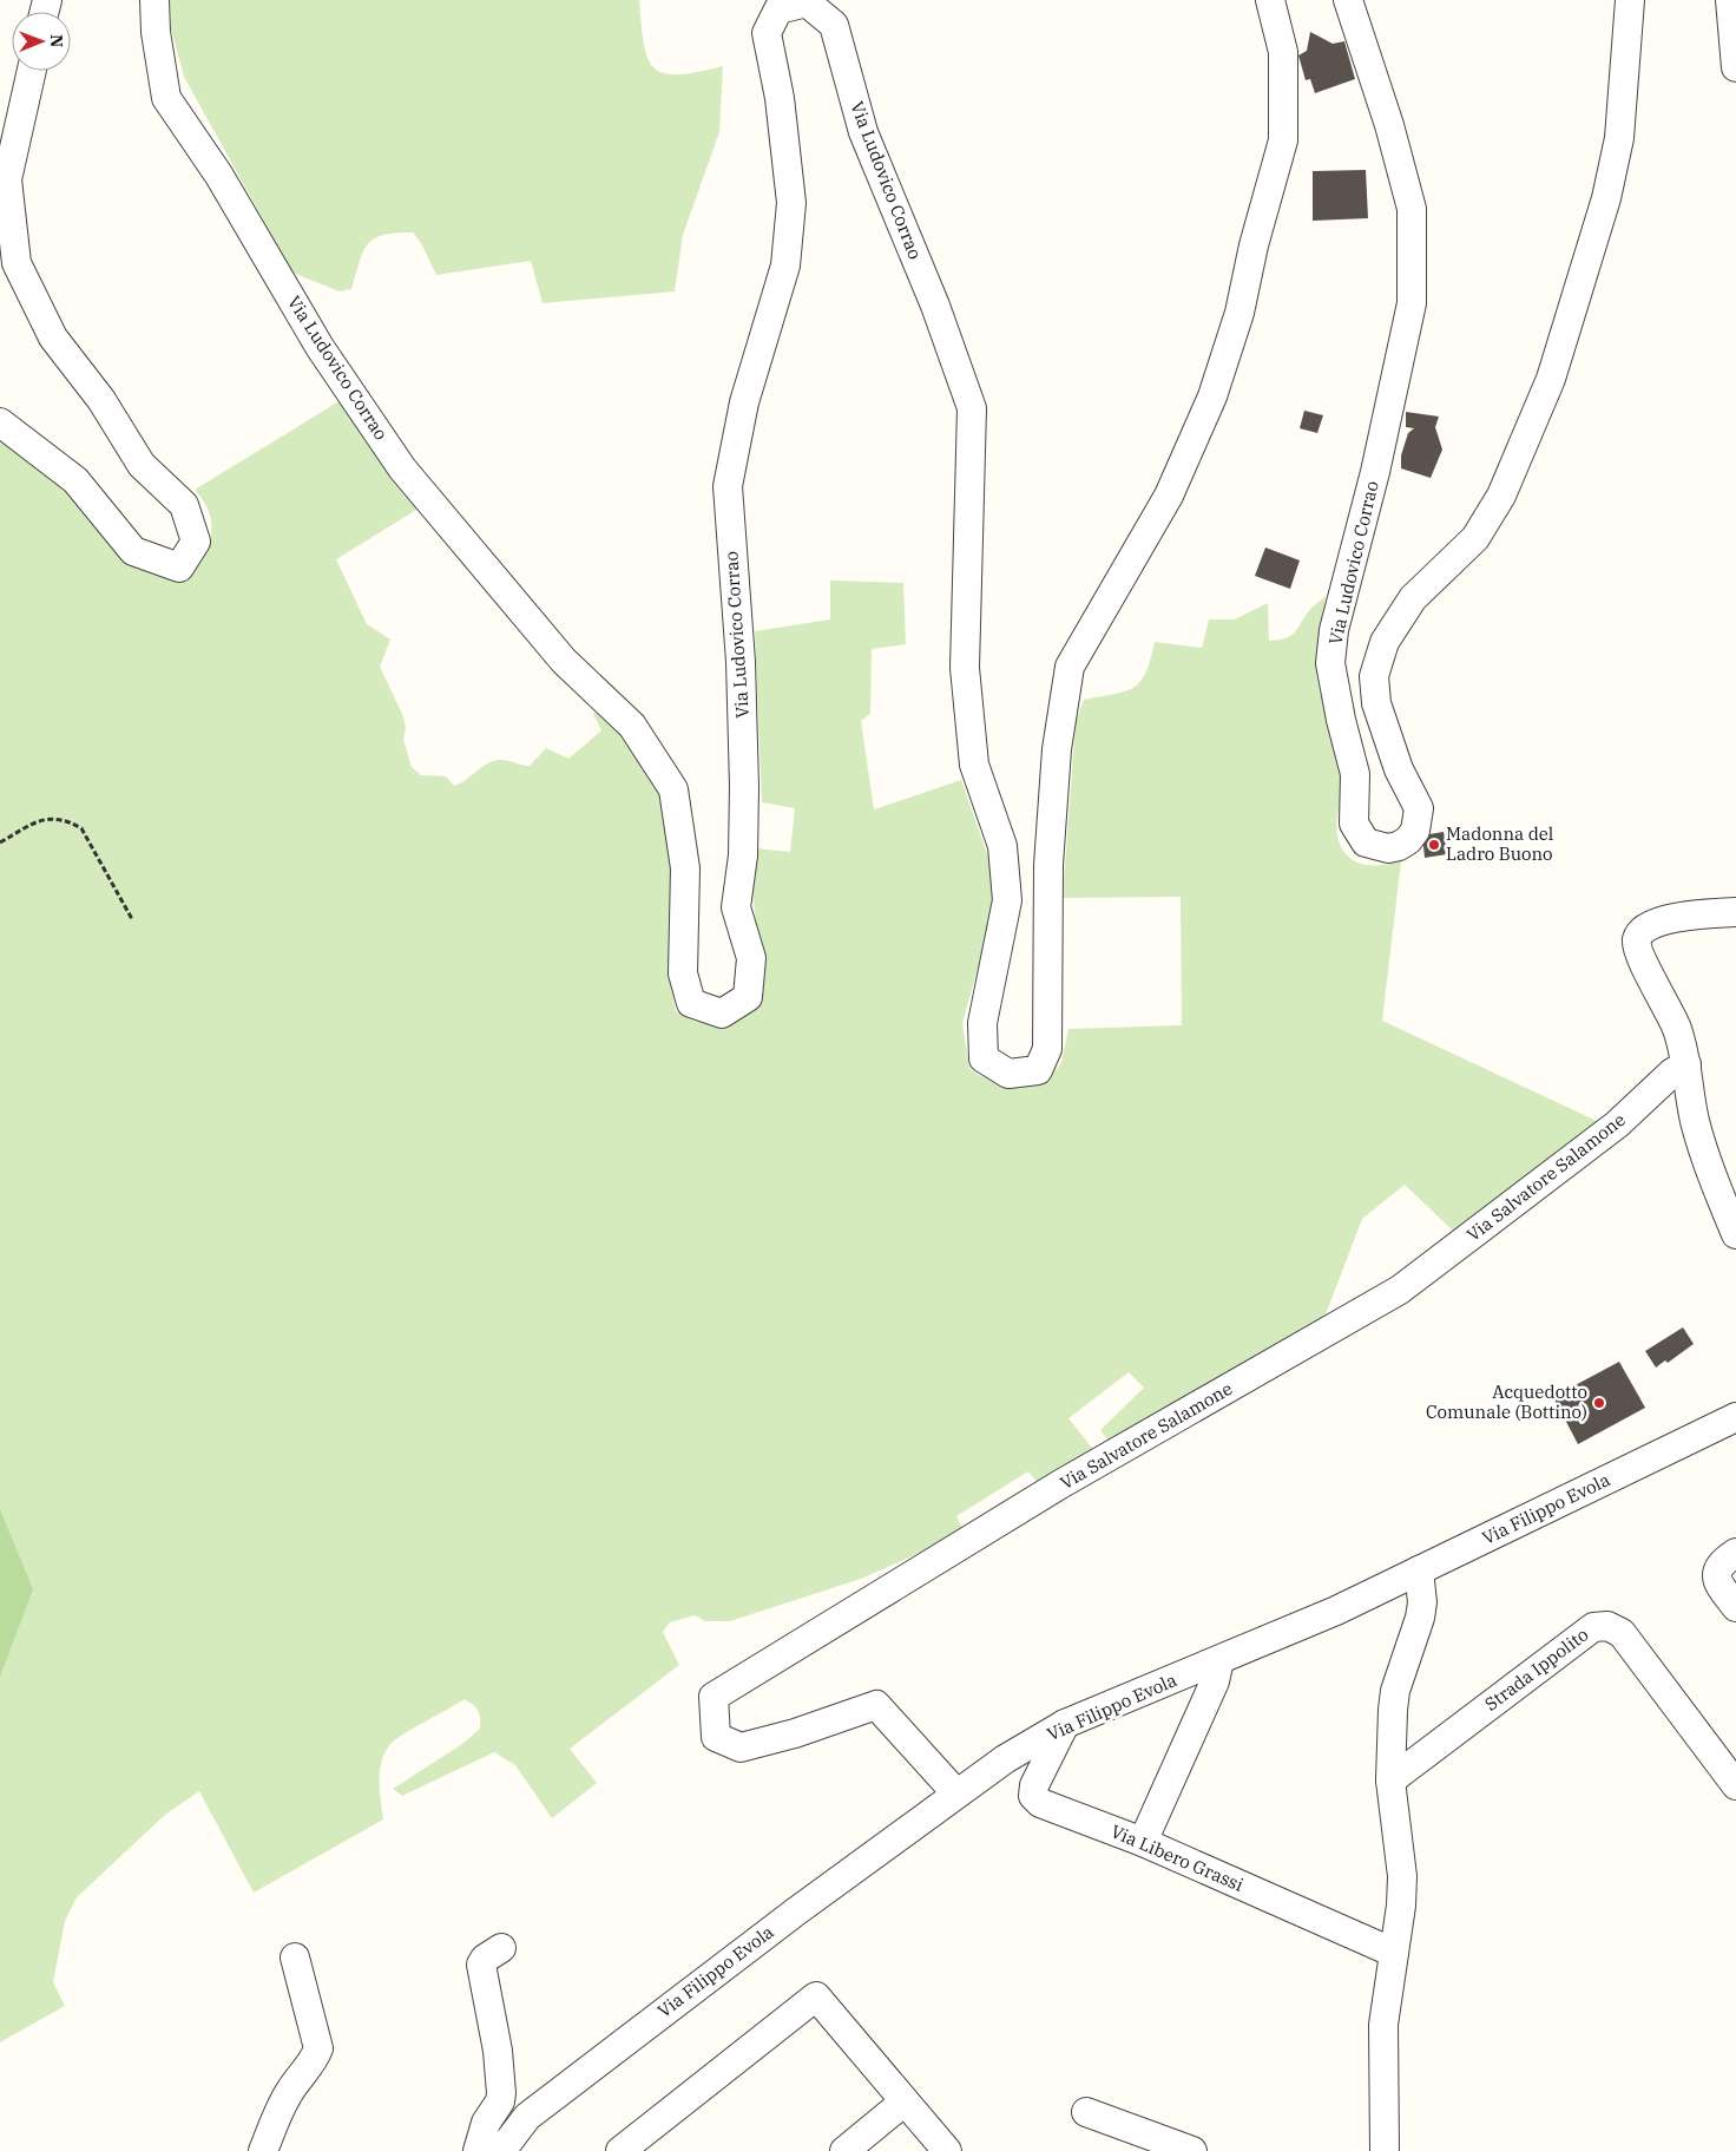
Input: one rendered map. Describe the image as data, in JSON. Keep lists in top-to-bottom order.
{
  "streets": {
    "street": [
      "Via Ludovico Corrao",
      "Via Salvatore Salamone",
      "Via Filippo Evola",
      "Strada Ippolito",
      "Via Libero Grassi"
    ]
  },
  "crossings": [
    ["Via Salvatore Salamone", "Via Filippo Evola"],
    ["Via Filippo Evola", "Via Libero Grassi"]
  ],
  "places": ["Madonna del Ladro Buono", "Acquedotto Comunale (Bottino)"],
  "north": "right"
}
